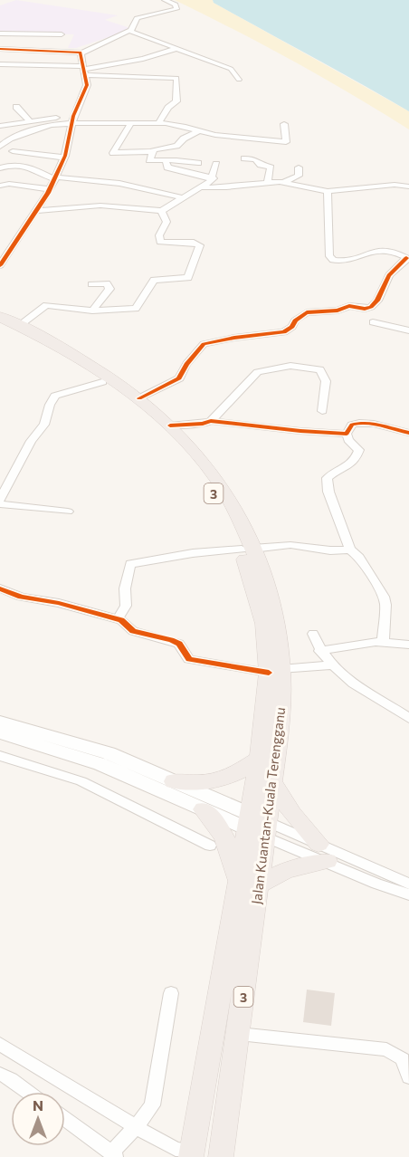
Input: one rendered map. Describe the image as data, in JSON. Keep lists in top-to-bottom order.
{
  "streets": {
    "highway": ["3", "Jalan Kuantan-Kuala Terengganu"]
  },
  "north": "top"
}
